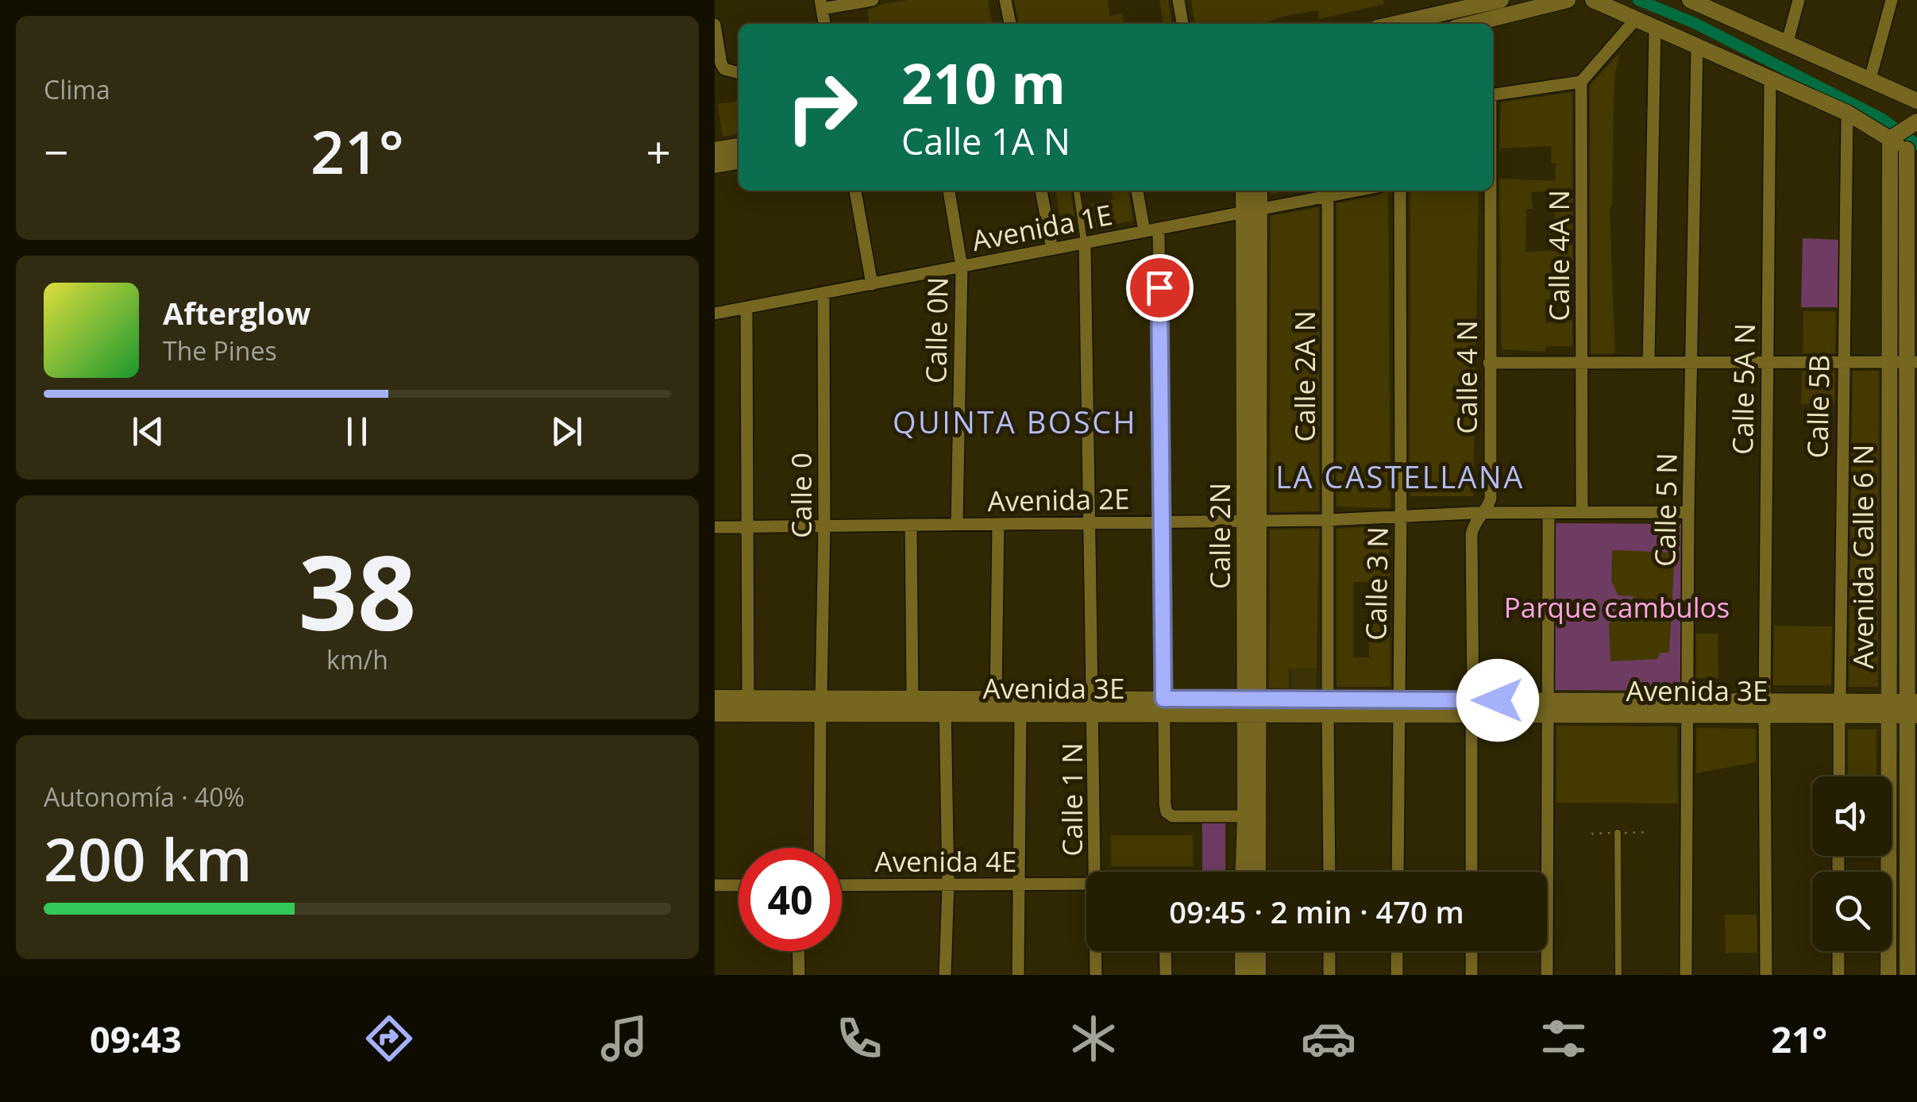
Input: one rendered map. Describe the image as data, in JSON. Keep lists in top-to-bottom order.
{
  "streets": {
    "street": [
      "Avenida 1E",
      "Calle 4A N",
      "Calle 0N",
      "Calle 2A N",
      "Calle 4 N",
      "Calle 5A N",
      "Calle 5B",
      "Calle 0",
      "Avenida 2E",
      "Calle 5 N",
      "Calle 2N",
      "Avenida Calle 6 N",
      "Calle 3 N",
      "Avenida 3E",
      "Calle 1 N",
      "Avenida 4E"
    ]
  },
  "crossings": [
    ["Avenida 1E", "Calle 0N"],
    ["Avenida 1E", "Calle 2A N"],
    ["Avenida 1E", "Calle 0"],
    ["Avenida 1E", "Calle 2N"],
    ["Avenida 1E", "Calle 1 N"],
    ["Calle 4A N", "Avenida 2E"],
    ["Calle 0N", "Avenida 2E"],
    ["Calle 2A N", "Avenida 2E"],
    ["Calle 2A N", "Avenida 3E"],
    ["Calle 4 N", "Avenida 2E"],
    ["Calle 4 N", "Avenida 3E"],
    ["Calle 5A N", "Avenida 3E"],
    ["Calle 5B", "Avenida 3E"],
    ["Calle 0", "Avenida 2E"],
    ["Calle 0", "Avenida 3E"],
    ["Avenida 2E", "Calle 5 N"],
    ["Avenida 2E", "Calle 2N"],
    ["Avenida 2E", "Calle 3 N"],
    ["Avenida 2E", "Calle 1 N"],
    ["Calle 5 N", "Avenida 3E"],
    ["Calle 2N", "Avenida 3E"],
    ["Avenida Calle 6 N", "Avenida 3E"],
    ["Calle 3 N", "Avenida 3E"],
    ["Avenida 3E", "Calle 1 N"]
  ],
  "districts": ["QUINTA BOSCH", "LA CASTELLANA"],
  "parks": ["Parque cambulos"],
  "page": {
    "tile": [
      "Clima",
      ["38", "km/h"],
      ["Autonomía · 40%", "200 km"]
    ],
    "turn": ["210 m", "Calle 1A N"],
    "heat": ["−", "21°", "+"],
    "song": ["Afterglow", "The Pines"],
    "limit": "40",
    "trip": "09:45 · 2 min · 470 m",
    "tabs": ["09:43", "21°"]
  }
}
